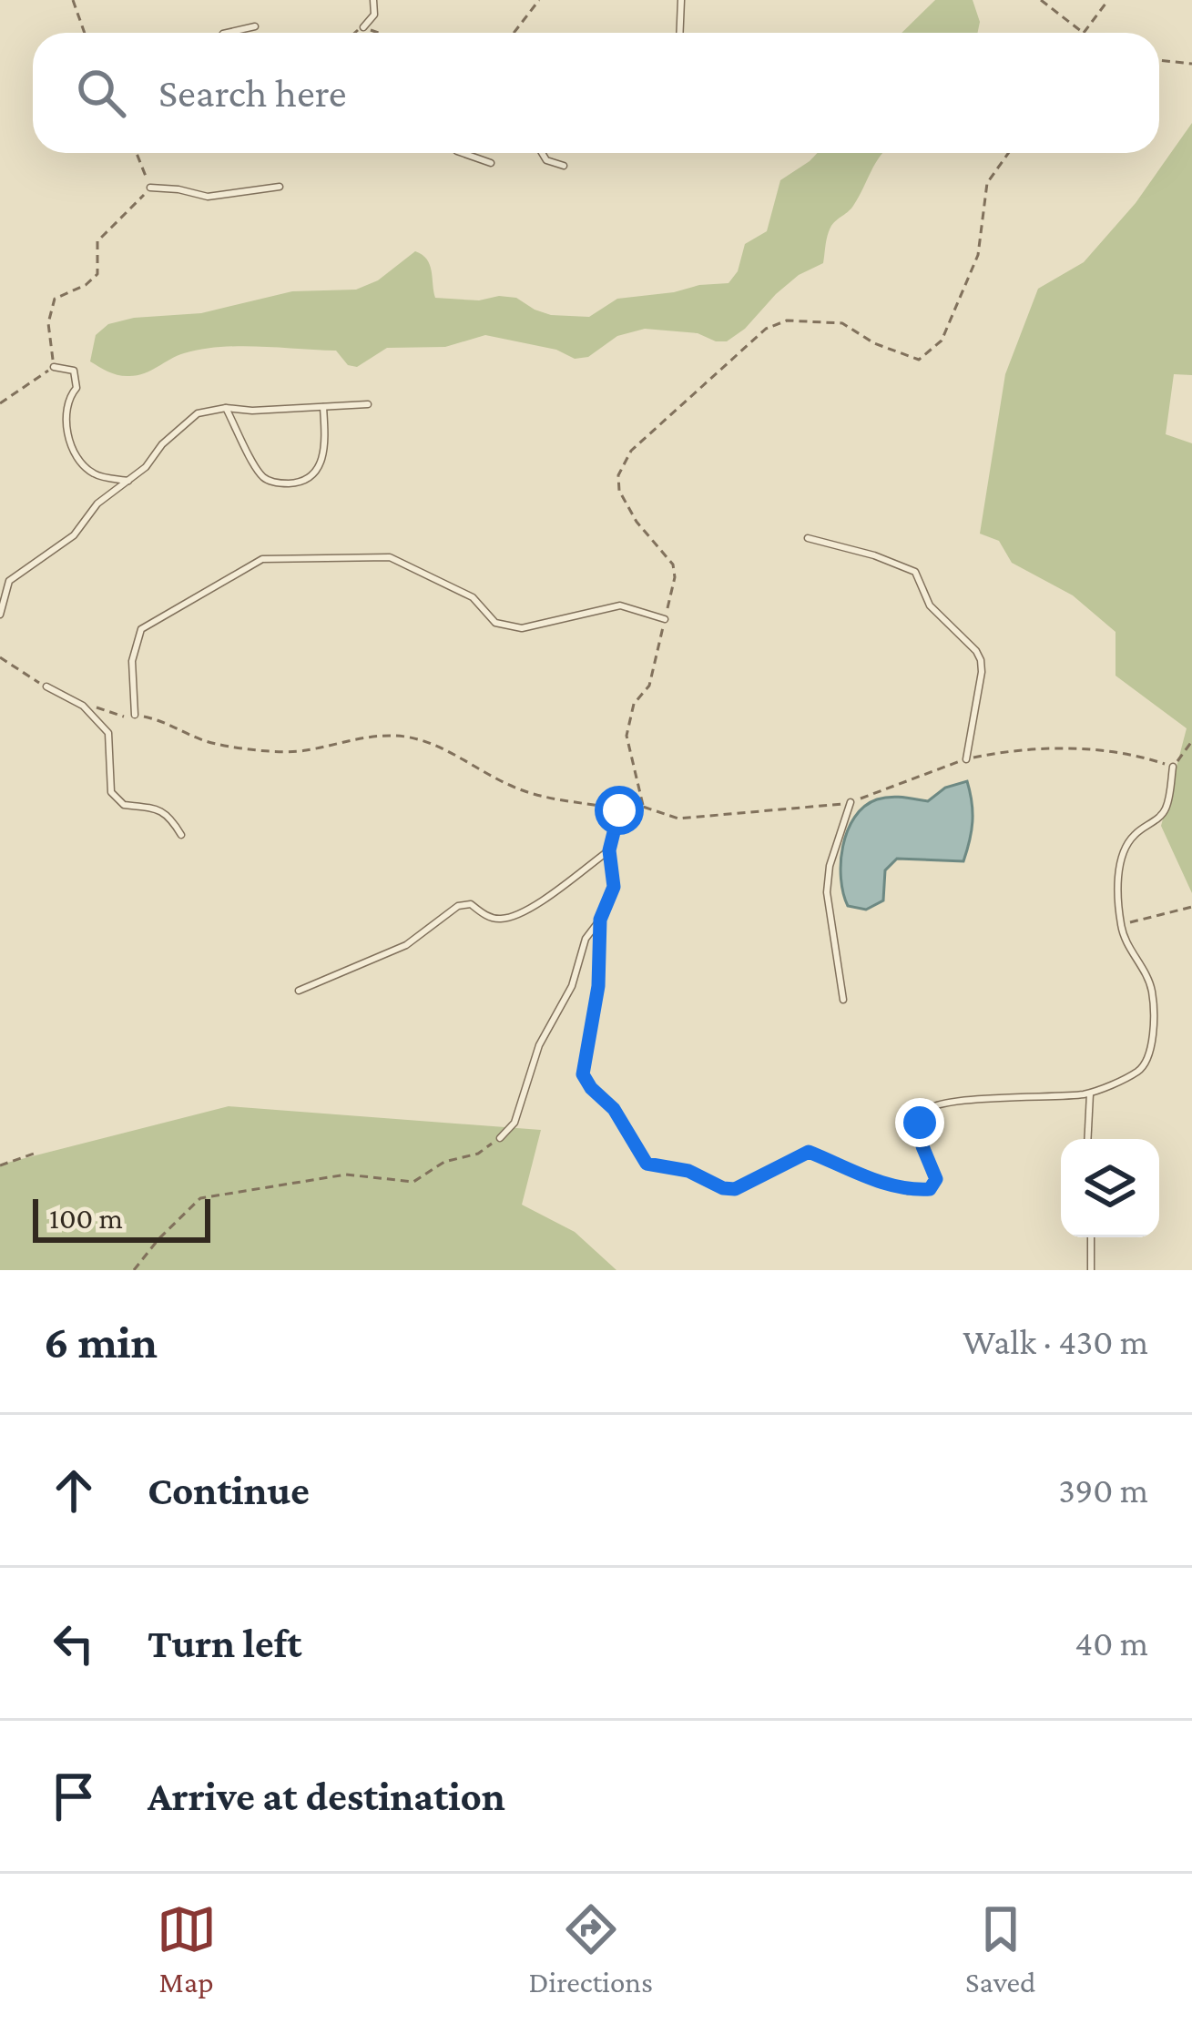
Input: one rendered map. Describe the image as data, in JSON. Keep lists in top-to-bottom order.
{
  "scale_bar": "100 m",
  "page": {
    "search": "Search here",
    "scale": "100 m",
    "heading": ["6 min", "Walk · 430 m"],
    "list": [
      ["Continue", "390 m"],
      ["Turn left", "40 m"],
      "Arrive at destination"
    ],
    "nav": ["Map", "Directions", "Saved"]
  }
}
